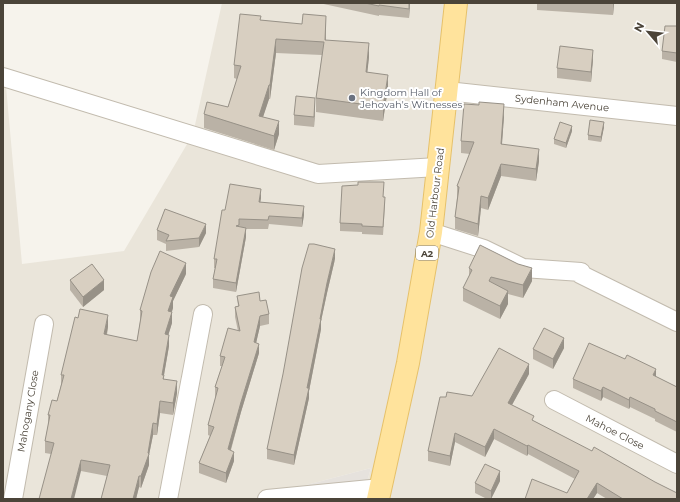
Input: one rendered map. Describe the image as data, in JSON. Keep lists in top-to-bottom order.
{
  "streets": {
    "main road": ["Old Harbour Road", "A2"],
    "street": ["Sydenham Avenue", "Mahogany Close", "Mahoe Close"]
  },
  "crossings": [
    ["Sydenham Avenue", "Old Harbour Road"]
  ],
  "places": ["Kingdom Hall of Jehovah's Witnesses"],
  "north": "top left"
}
